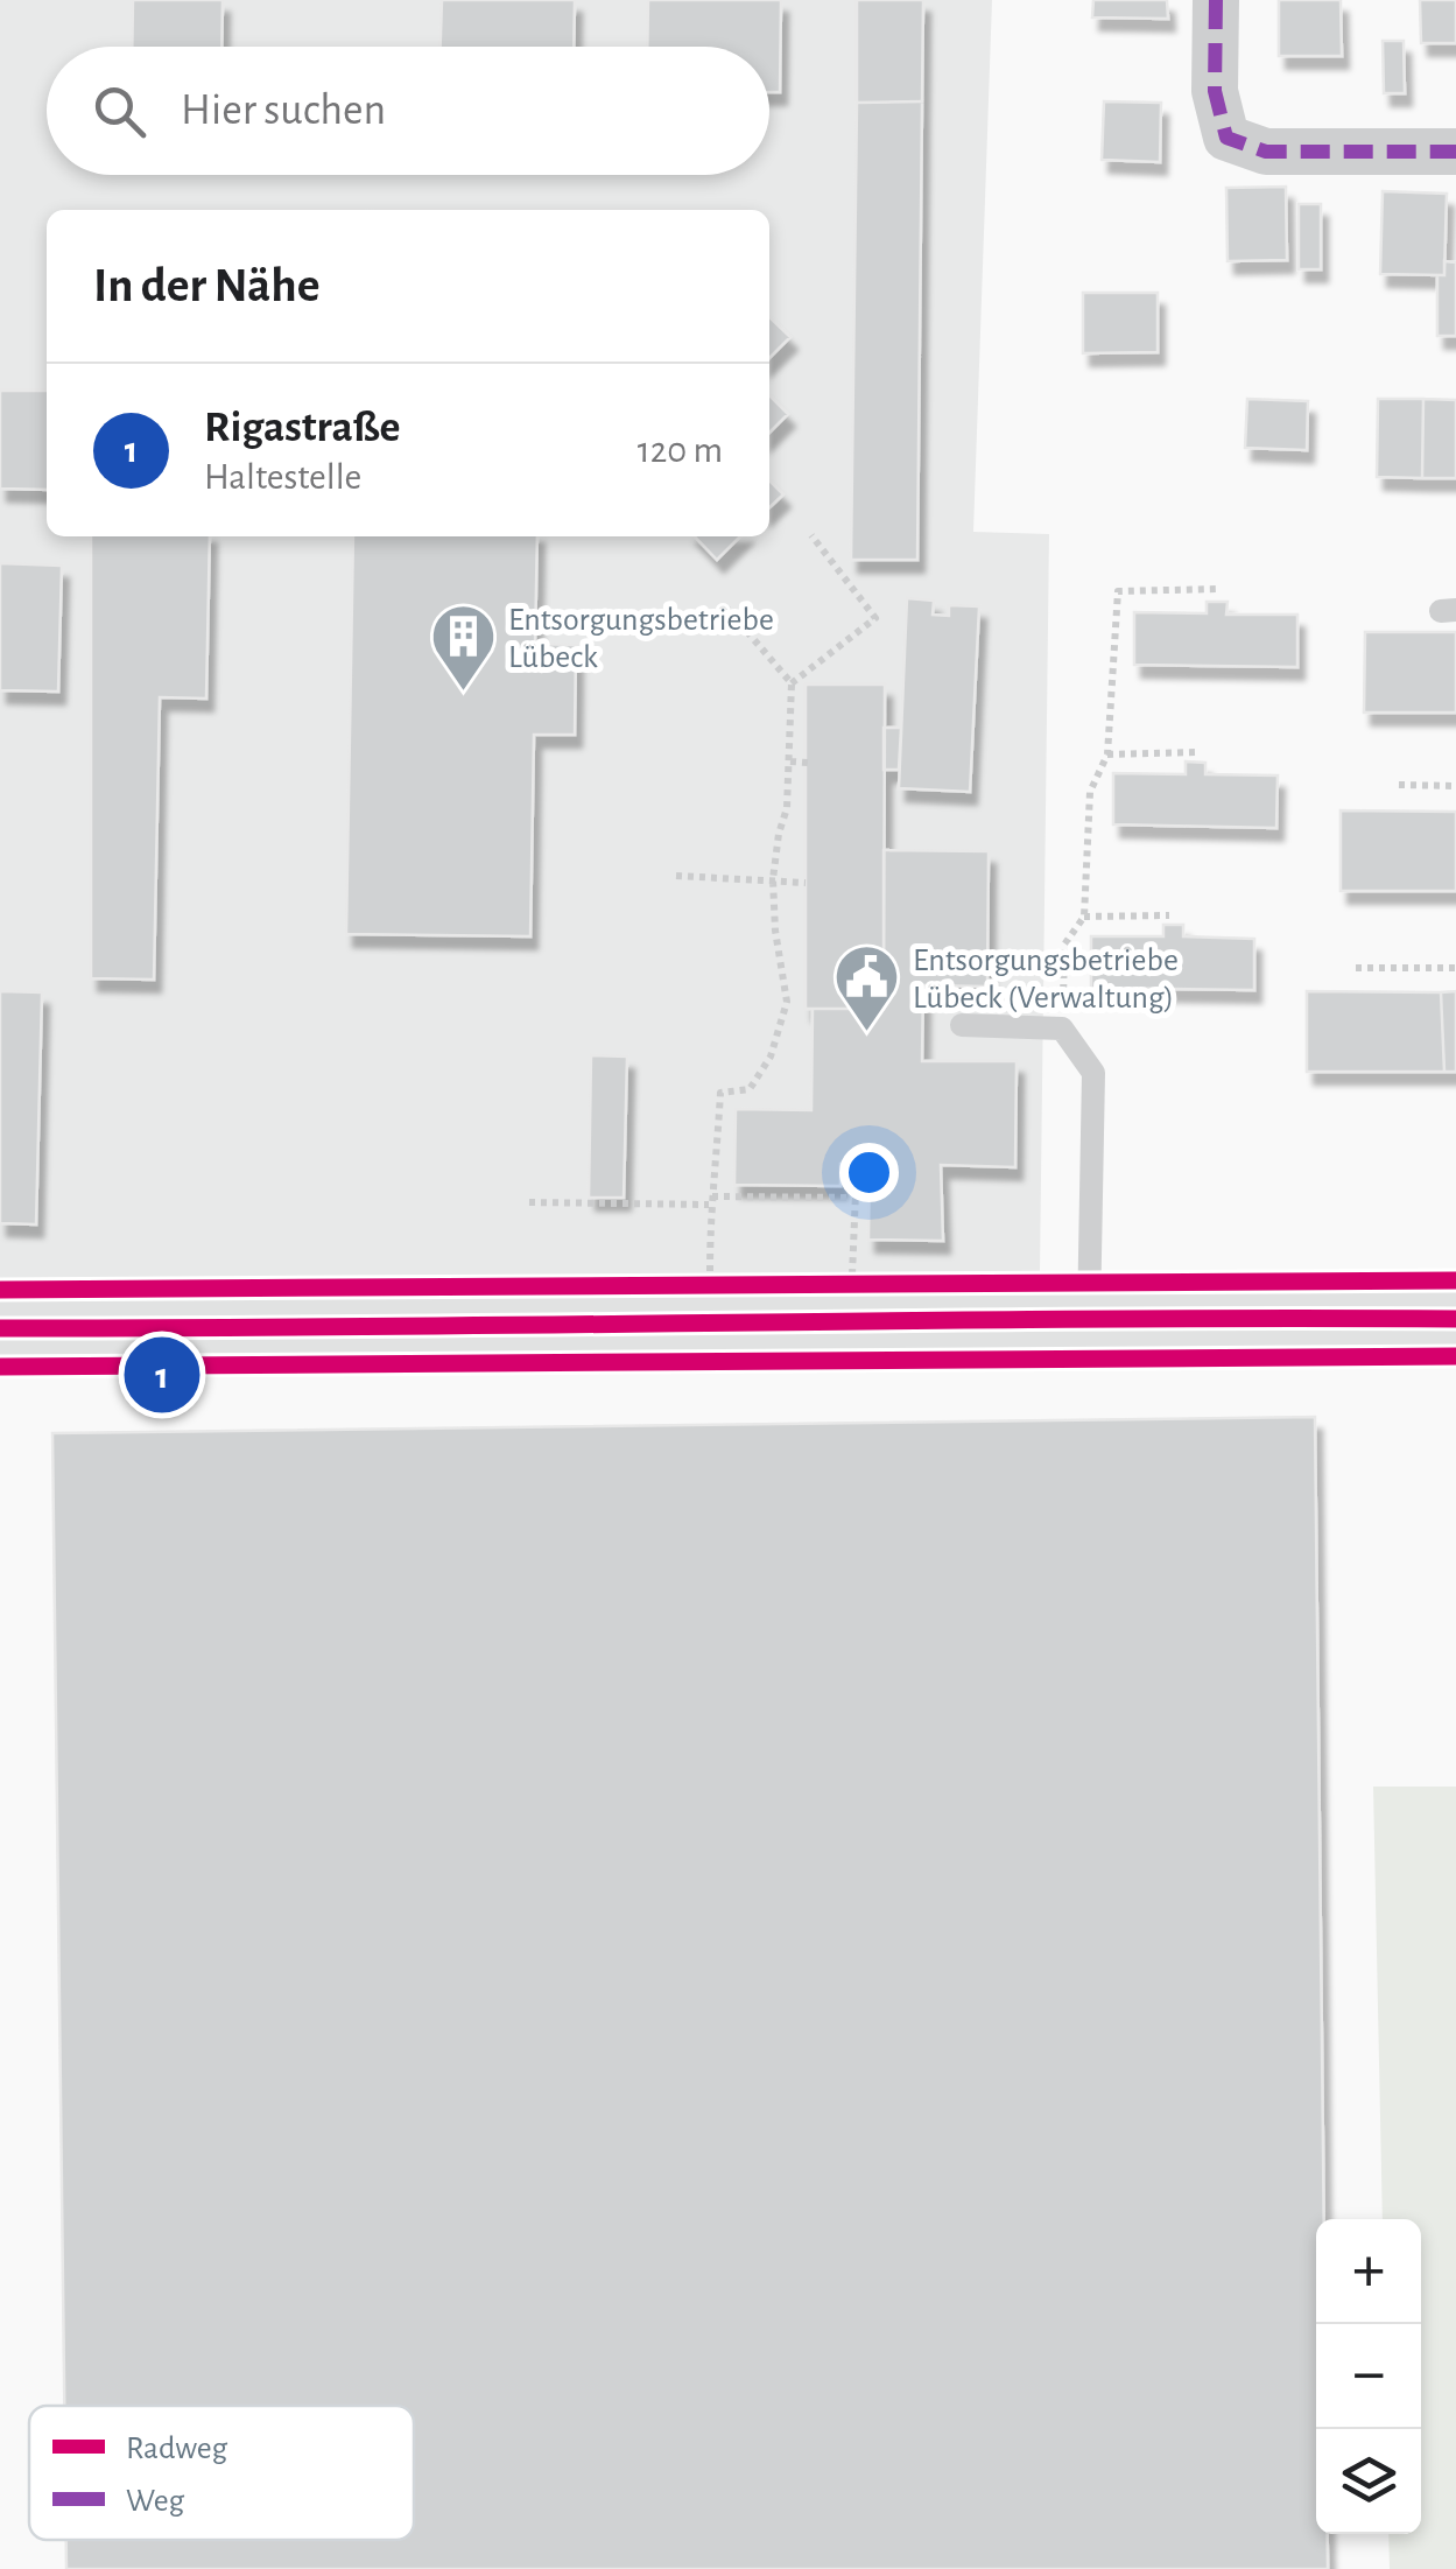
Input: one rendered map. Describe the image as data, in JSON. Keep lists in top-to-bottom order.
{
  "places": {
    "building": ["Entsorgungsbetriebe Lübeck"],
    "public building": ["Entsorgungsbetriebe Lübeck (Verwaltung)"]
  },
  "legend": ["Radweg", "Weg"],
  "page": {
    "search": "Hier suchen",
    "heading": "In der Nähe",
    "list": [
      {
        "mark": "1",
        "name": "Rigastraße",
        "note": "Haltestelle",
        "value": "120 m"
      }
    ],
    "pins": "1",
    "map_buttons": ["+", "−"]
  }
}
